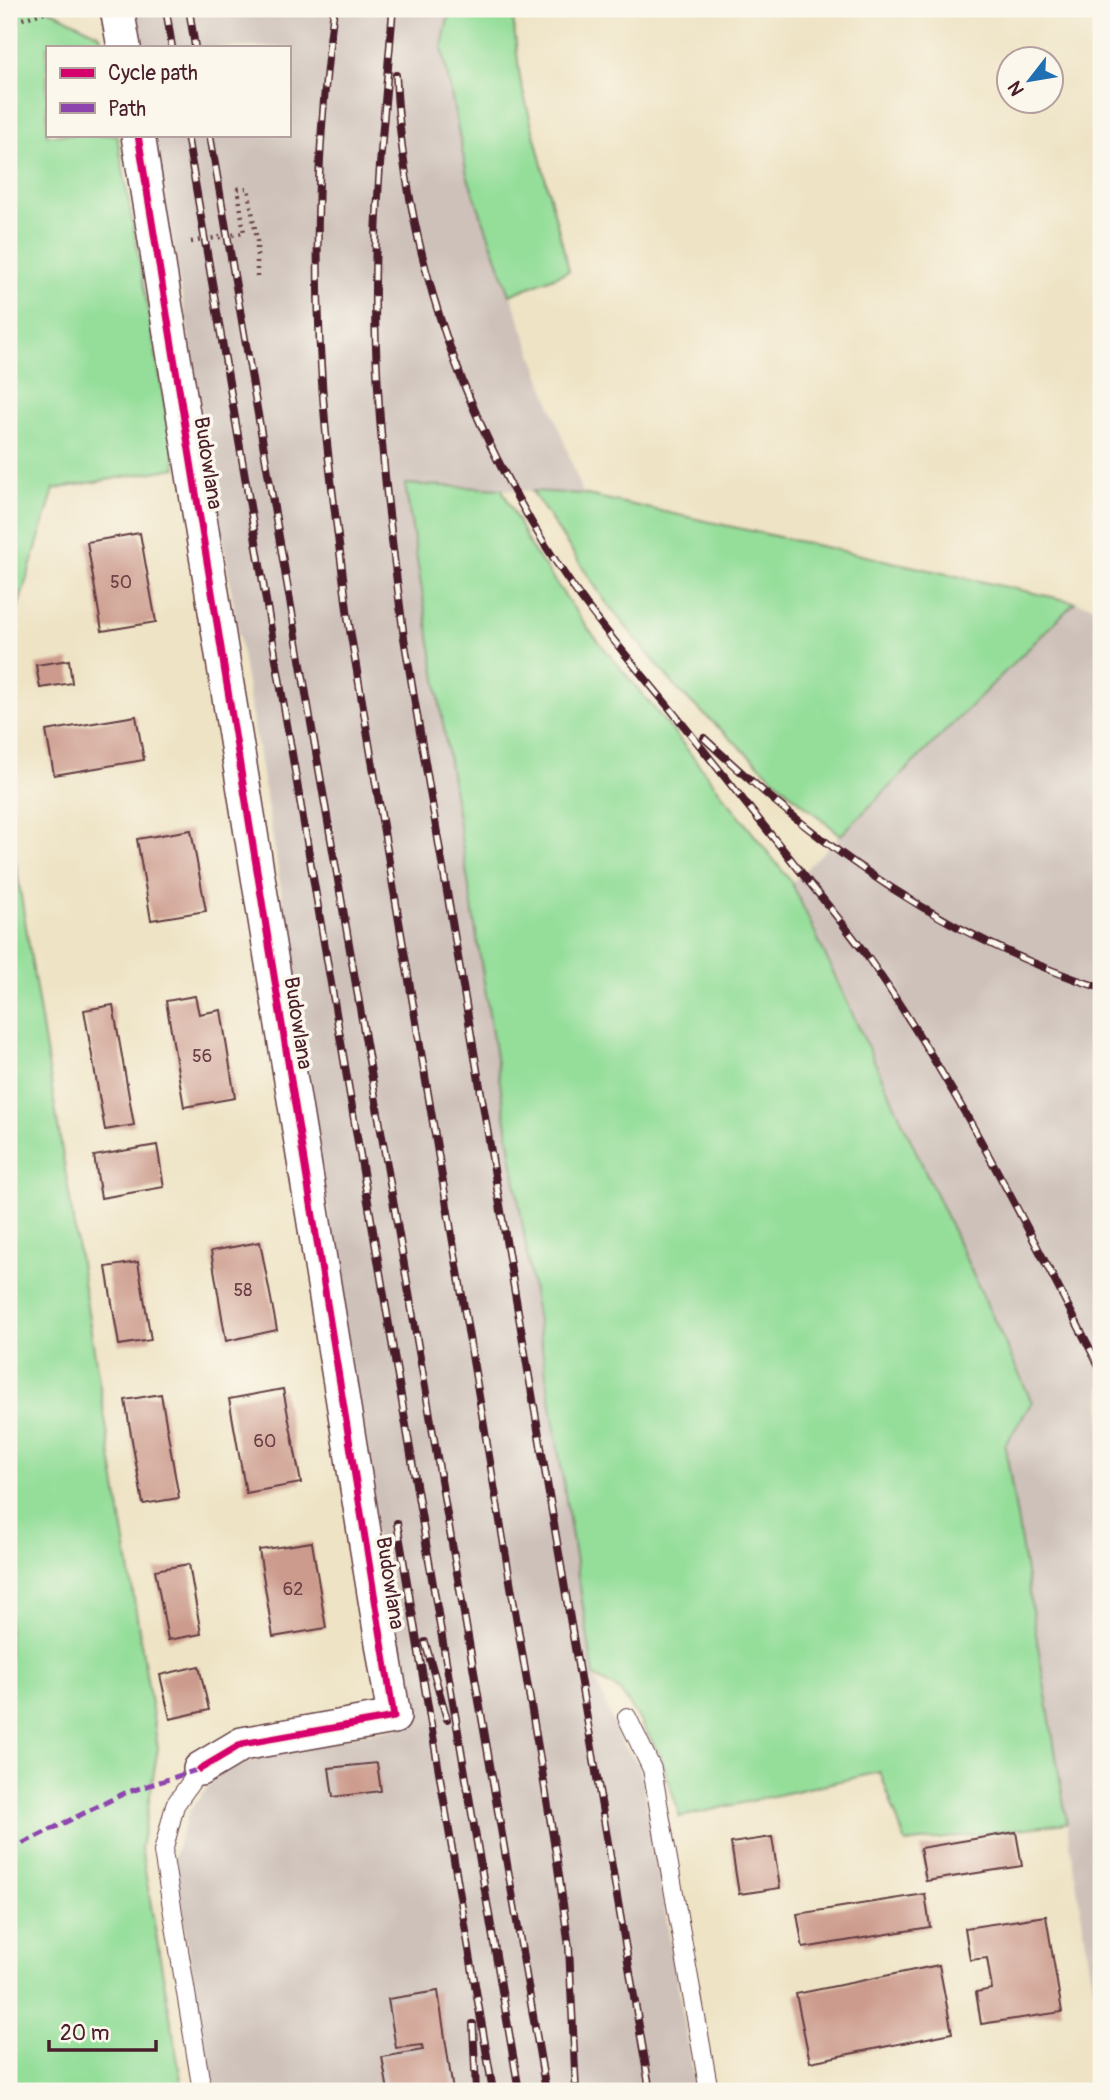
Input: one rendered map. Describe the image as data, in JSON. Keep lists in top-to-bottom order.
{
  "streets": {
    "street": ["Budowlana"]
  },
  "house_numbers": [
    "50",
    "56",
    "58",
    "60",
    "62"
  ],
  "legend": ["Cycle path", "Path"],
  "scale_bar": "20 m",
  "north": "bottom left"
}
